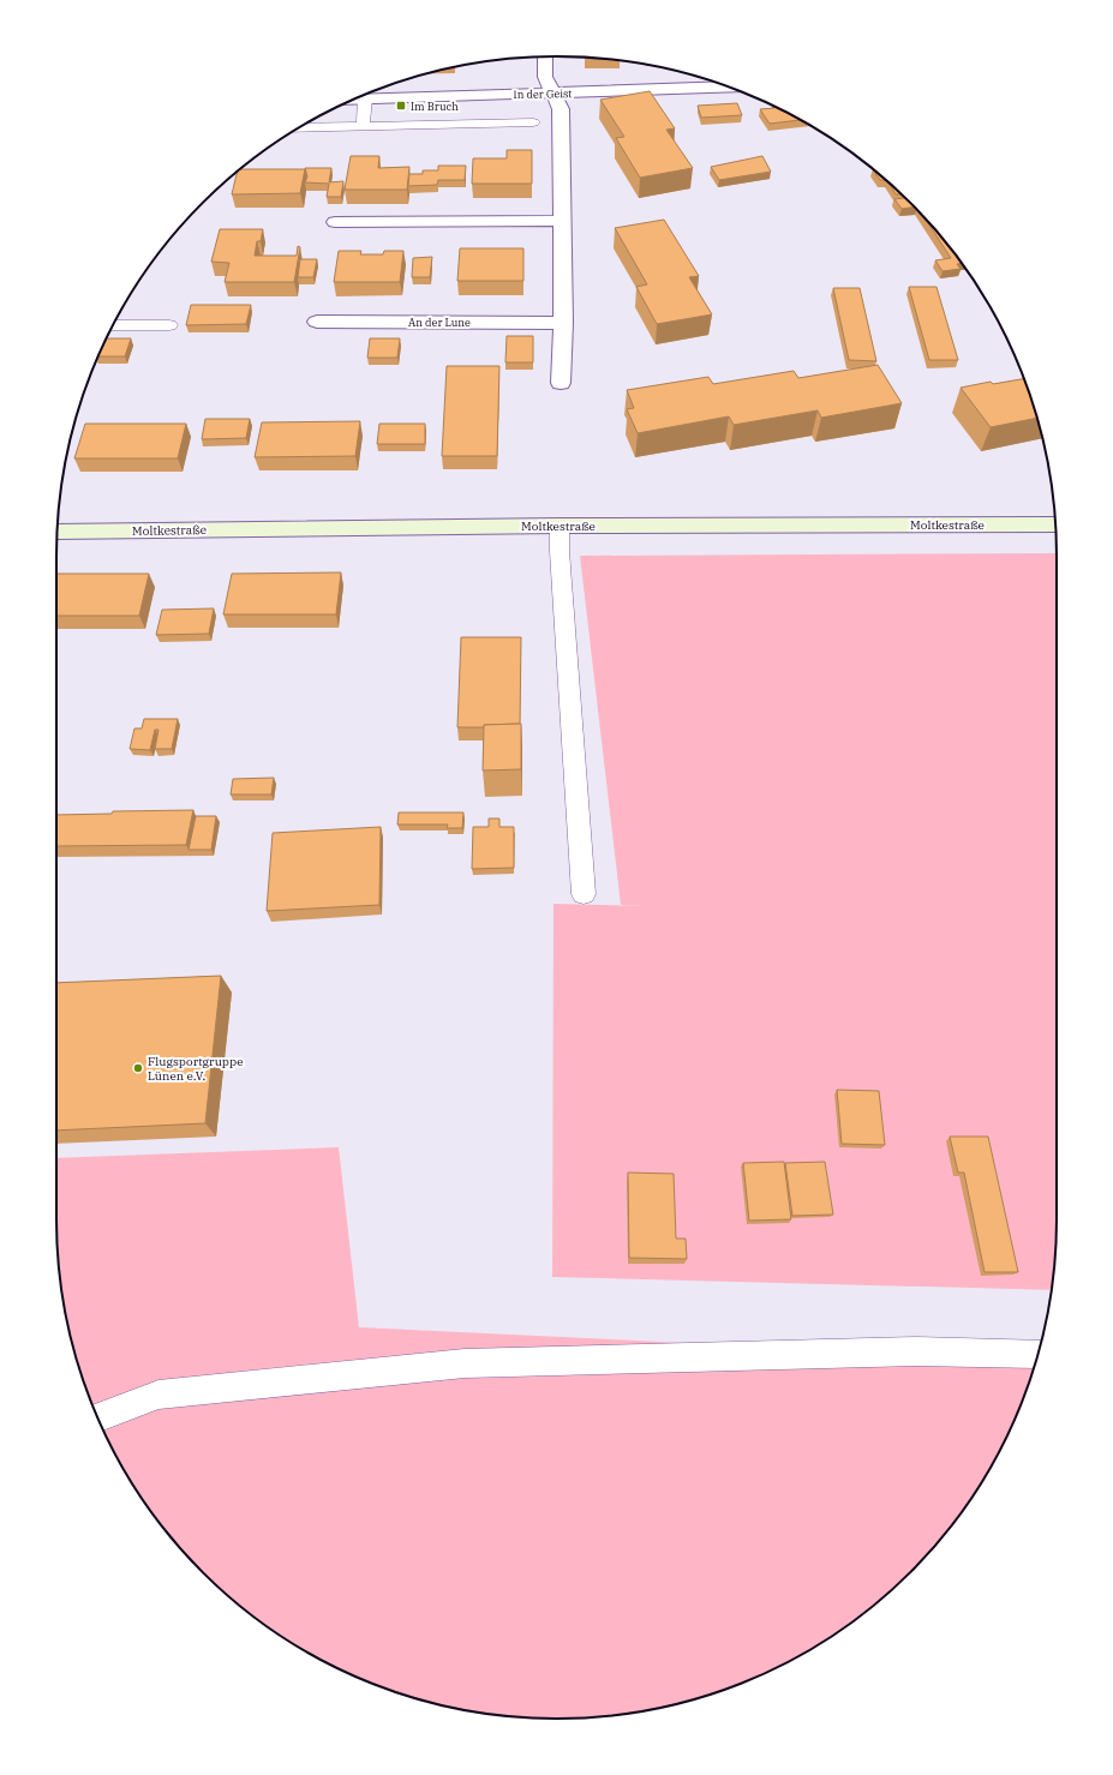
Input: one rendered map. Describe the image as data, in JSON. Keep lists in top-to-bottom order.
{
  "streets": {
    "street": ["In der Geist", "An der Lune", "Moltkestraße"]
  },
  "places": {
    "transit": ["Im Bruch"],
    "other": ["Flugsportgruppe Lünen e.V."]
  }
}
